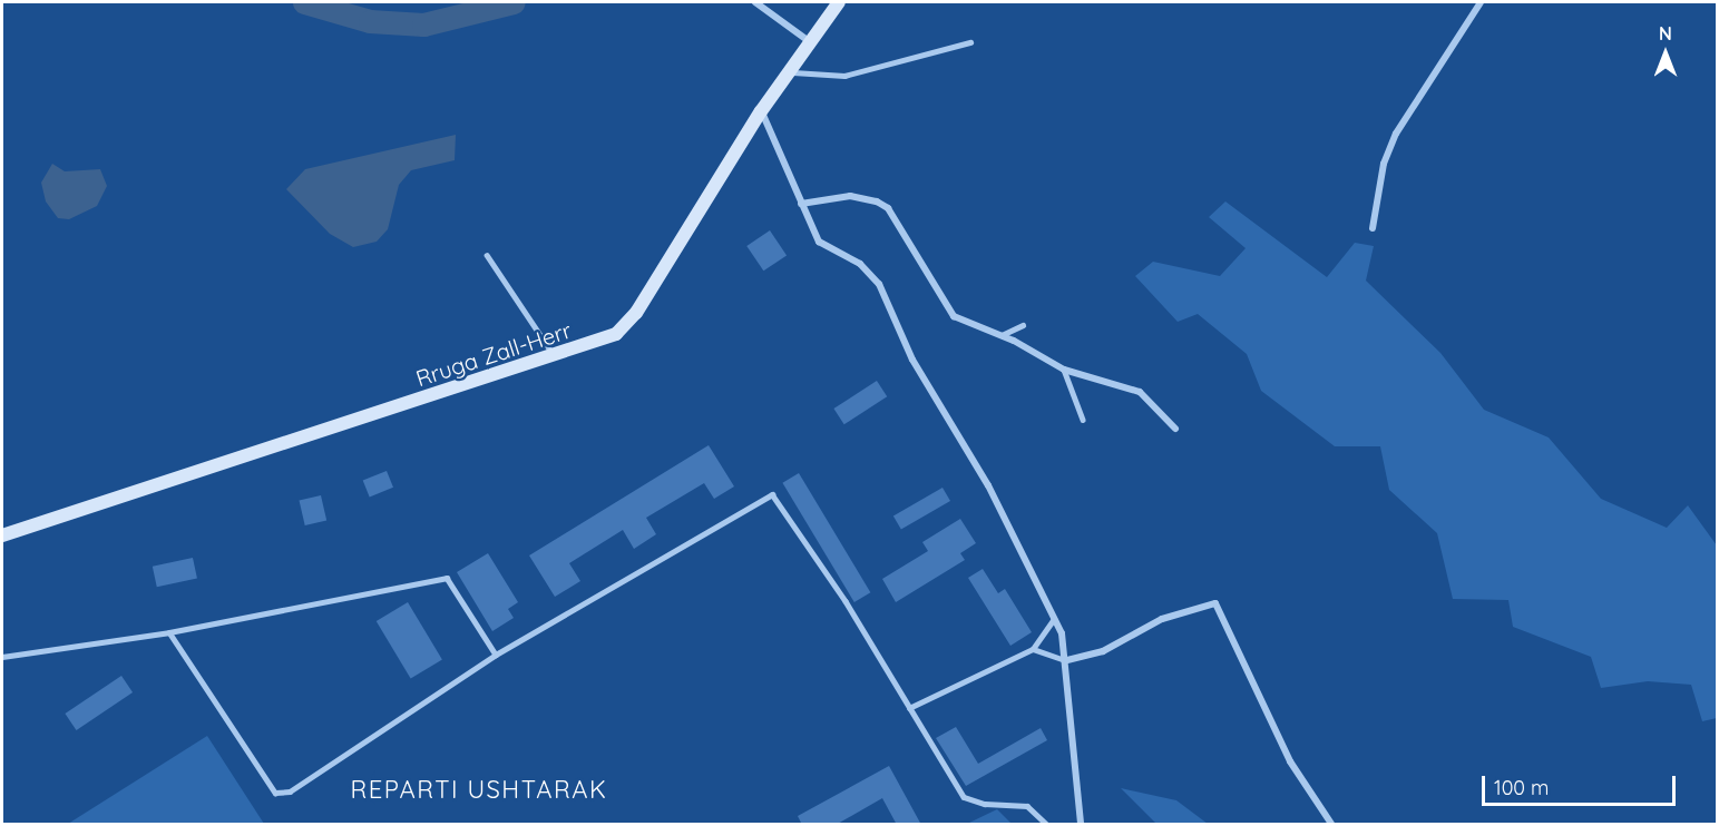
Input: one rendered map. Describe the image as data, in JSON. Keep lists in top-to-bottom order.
{
  "streets": {
    "main road": ["Rruga Zall-Herr"]
  },
  "districts": ["REPARTI USHTARAK"],
  "scale_bar": "100 m",
  "north": "top"
}
